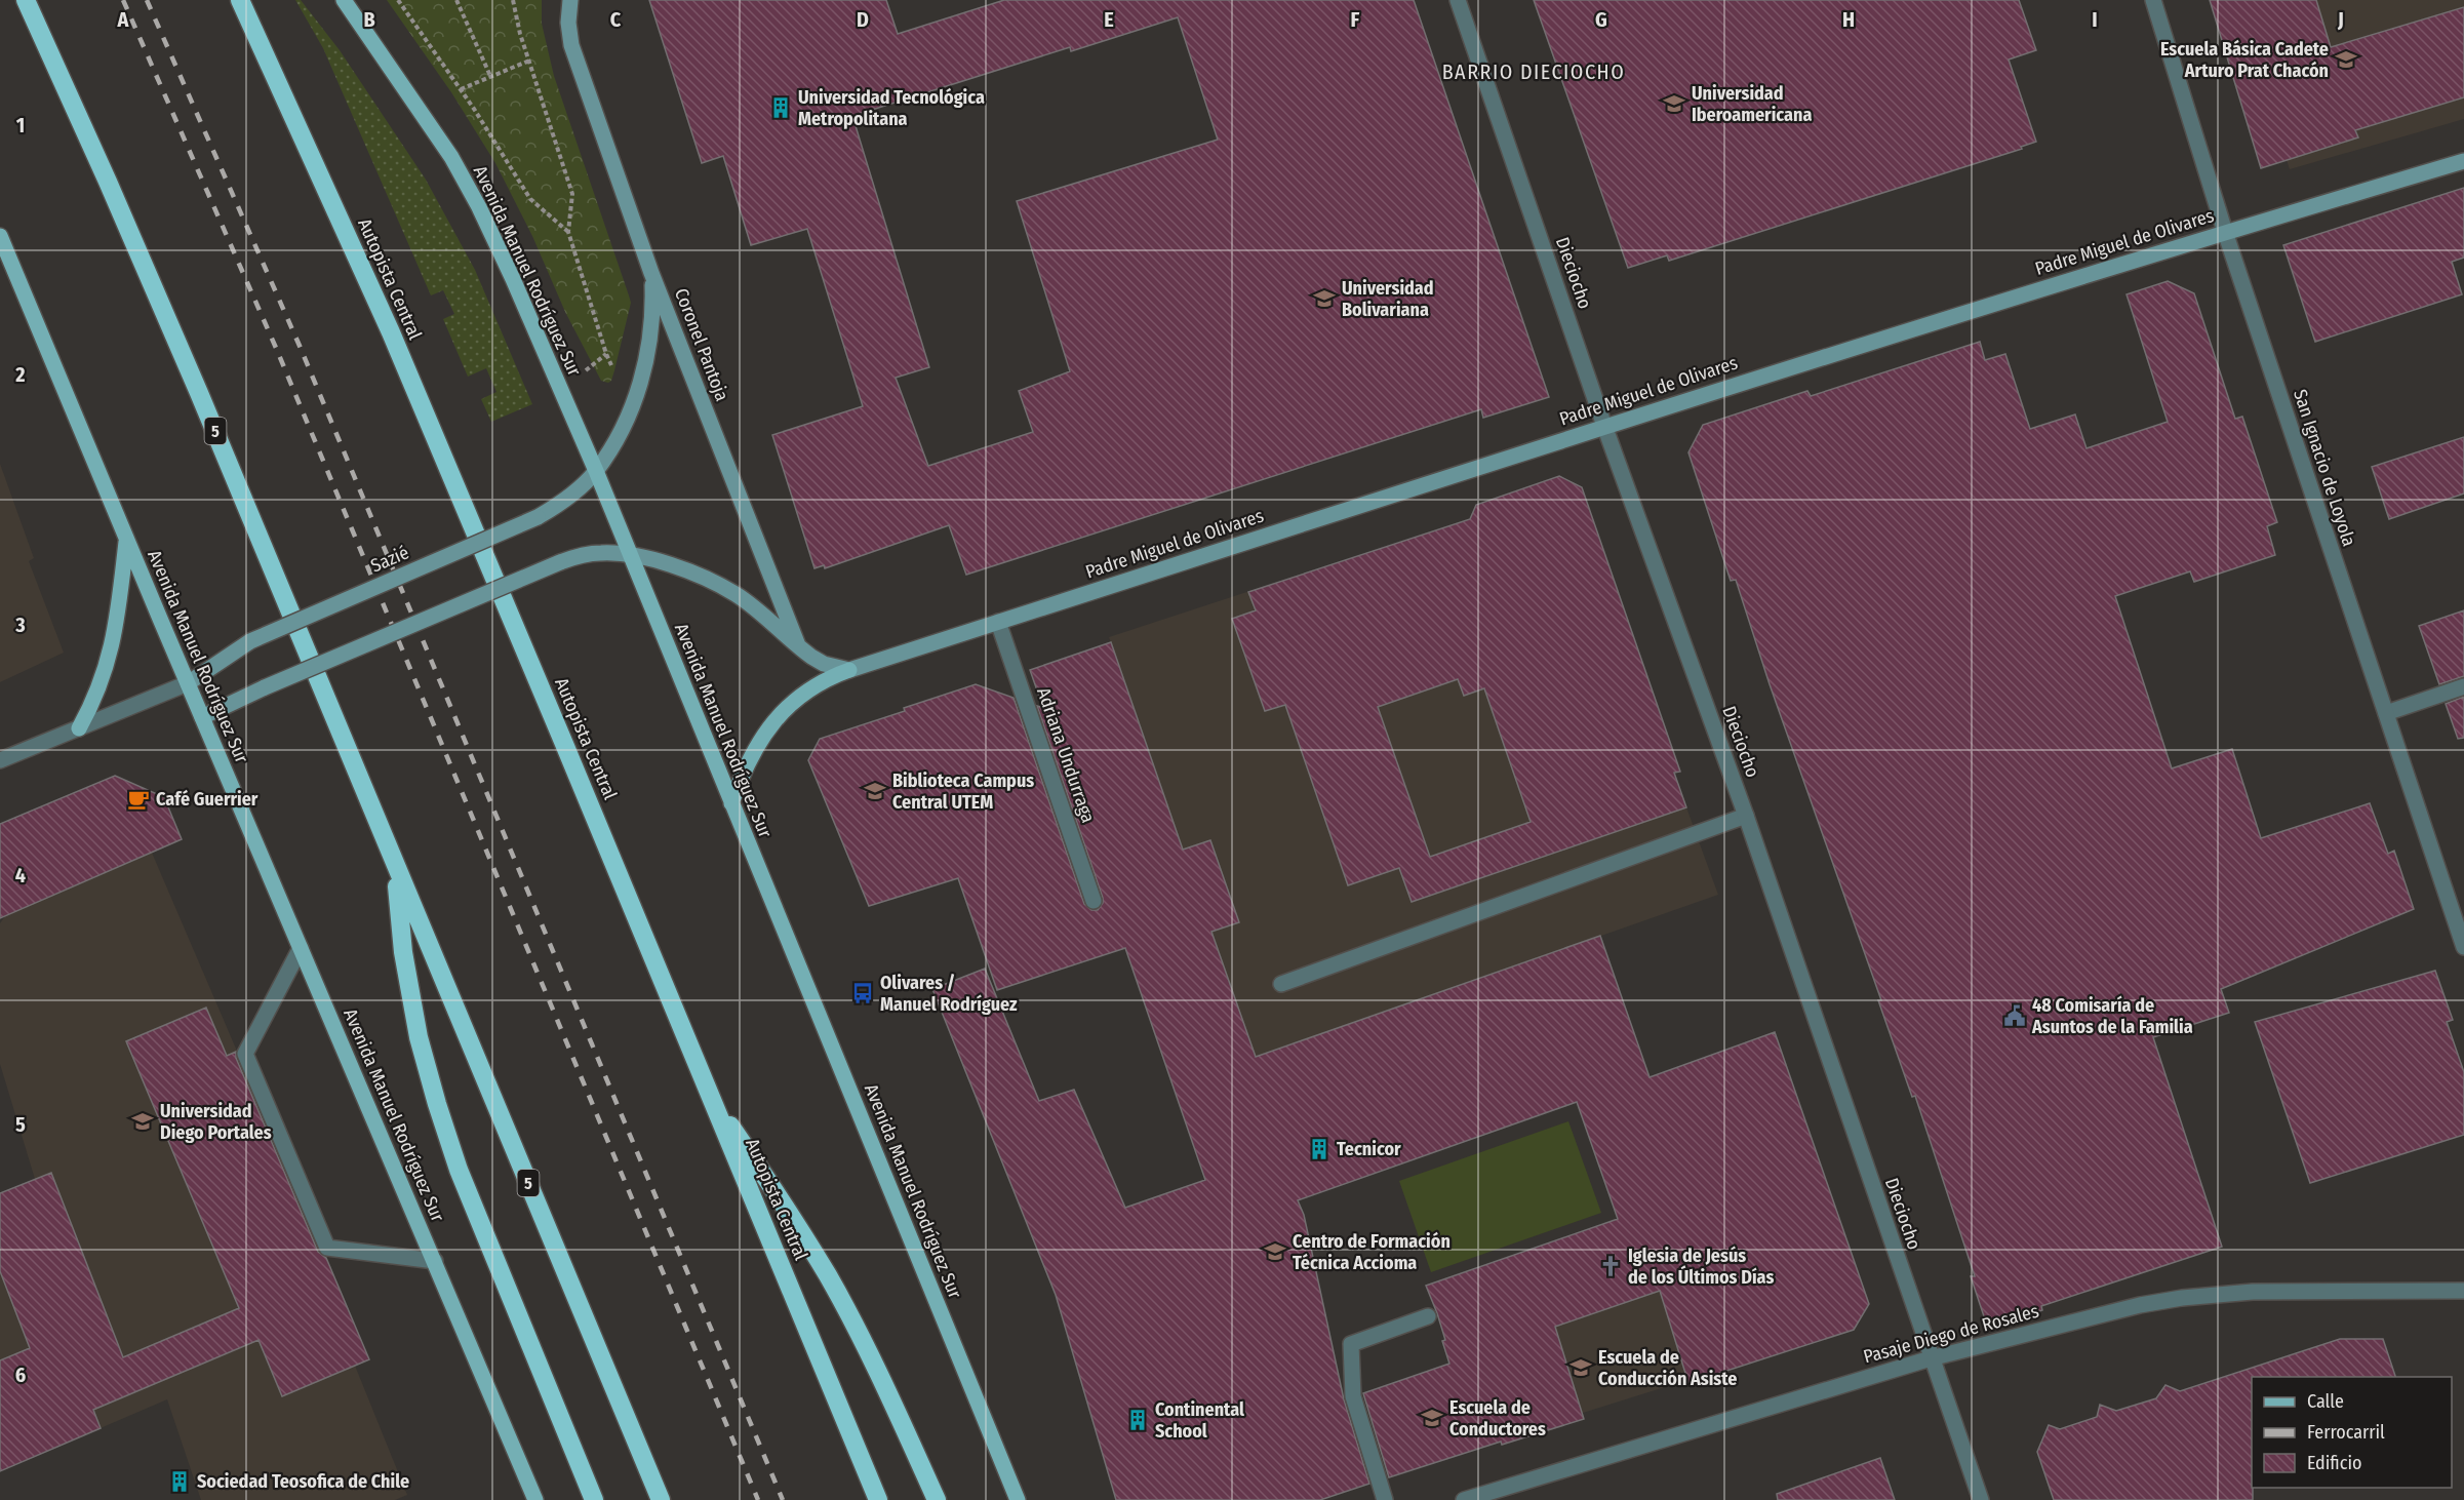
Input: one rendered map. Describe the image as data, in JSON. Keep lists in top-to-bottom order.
{
  "streets": {
    "highway": ["Autopista Central", "5"],
    "main road": [
      "Padre Miguel de Olivares",
      "Avenida Manuel Rodríguez Sur",
      "Coronel Pantoja",
      "Sazié"
    ],
    "street": [
      "Dieciocho",
      "San Ignacio de Loyola",
      "Adriana Undurraga",
      "Pasaje Diego de Rosales"
    ]
  },
  "crossings": [
    ["Padre Miguel de Olivares", "Dieciocho"],
    ["Padre Miguel de Olivares", "San Ignacio de Loyola"],
    ["Padre Miguel de Olivares", "Adriana Undurraga"],
    ["Avenida Manuel Rodríguez Sur", "Sazié"],
    ["Dieciocho", "Pasaje Diego de Rosales"],
    ["Coronel Pantoja", "Sazié"]
  ],
  "districts": ["BARRIO DIECIOCHO"],
  "places": {
    "school or university": [
      "Escuela Básica Cadete Arturo Prat Chacón",
      "Universidad Iberoamericana",
      "Universidad Bolivariana",
      "Biblioteca Campus Central UTEM",
      "Universidad Diego Portales",
      "Centro de Formación Técnica Accioma",
      "Escuela de Conducción Asiste",
      "Escuela de Conductores"
    ],
    "building": [
      "Universidad Tecnológica Metropolitana",
      "Tecnicor",
      "Continental School",
      "Sociedad Teosofica de Chile"
    ],
    "cafe": ["Café Guerrier"],
    "bus stop": ["Olivares / Manuel Rodríguez"],
    "public building": ["48 Comisaría de Asuntos de la Familia"],
    "church": ["Iglesia de Jesús de los Últimos Días"]
  },
  "legend": ["Calle", "Ferrocarril", "Edificio"],
  "grid": {
    "columns": [
      "A",
      "B",
      "C",
      "D",
      "E",
      "F",
      "G",
      "H",
      "I",
      "J"
    ],
    "rows": [
      "1",
      "2",
      "3",
      "4",
      "5",
      "6"
    ]
  }
}
